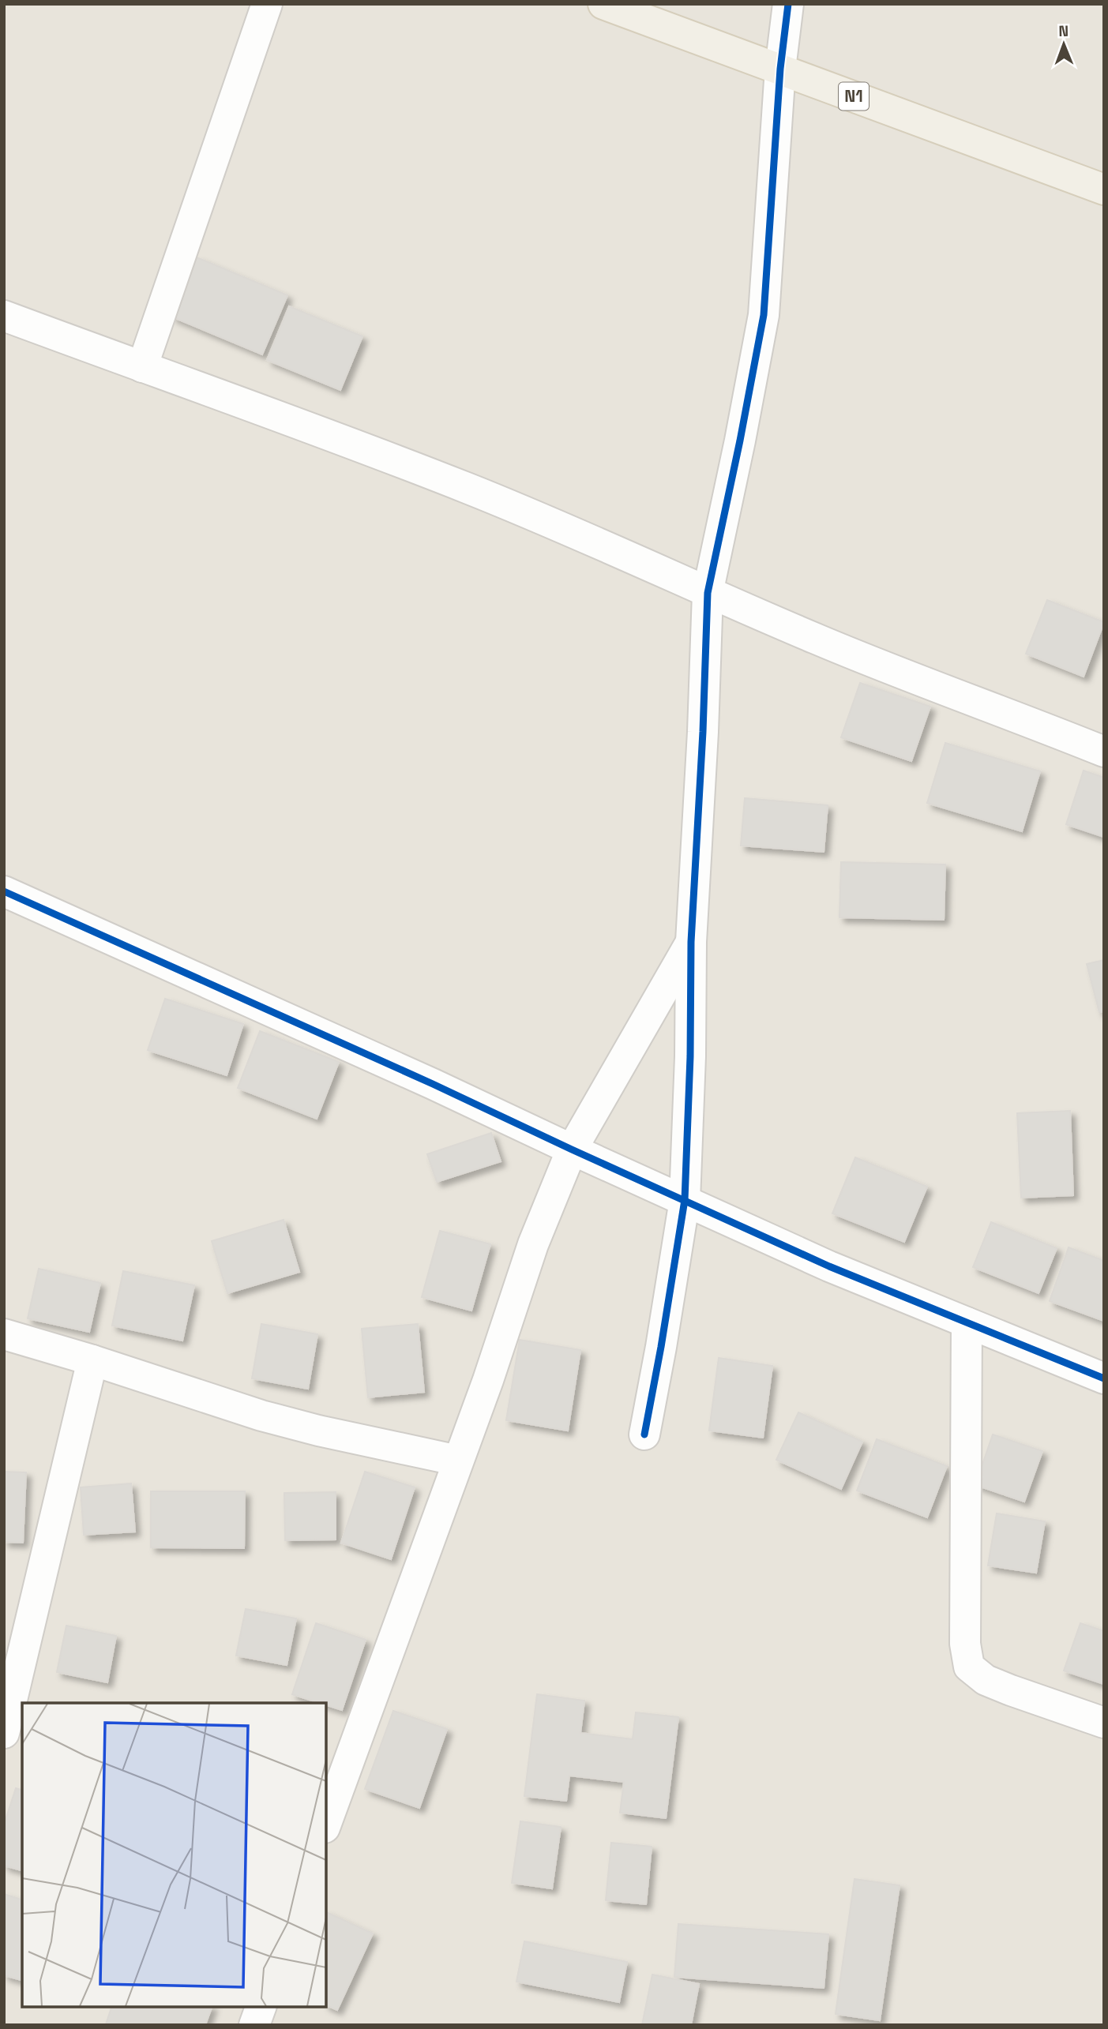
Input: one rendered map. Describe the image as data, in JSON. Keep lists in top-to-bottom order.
{
  "streets": {
    "main road": ["N1"]
  },
  "north": "top"
}
